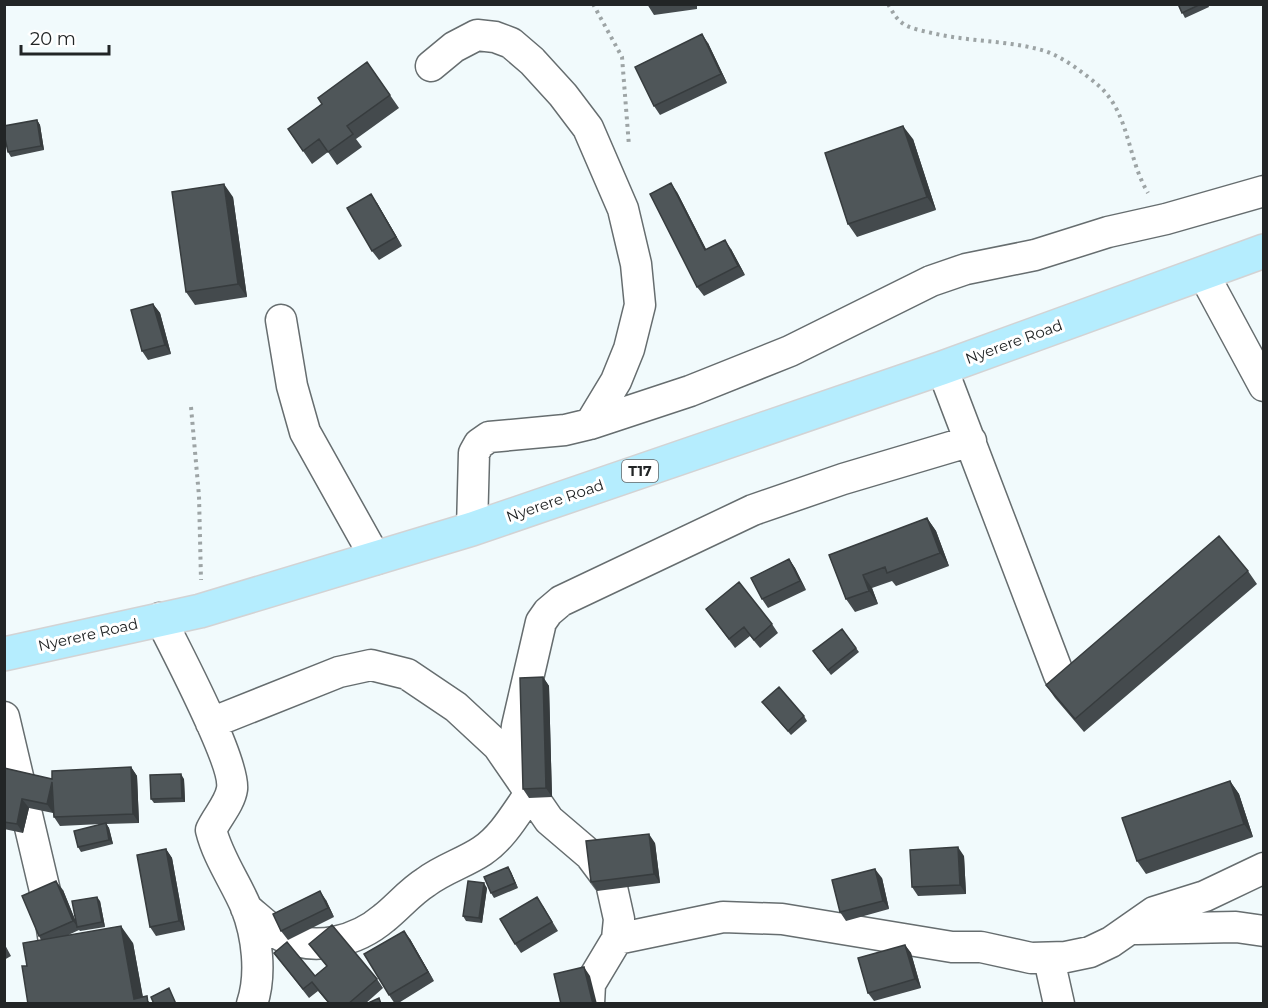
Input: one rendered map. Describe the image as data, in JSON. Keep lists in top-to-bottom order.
{
  "streets": {
    "main road": ["Nyerere Road", "T17"]
  },
  "scale_bar": "20 m"
}
